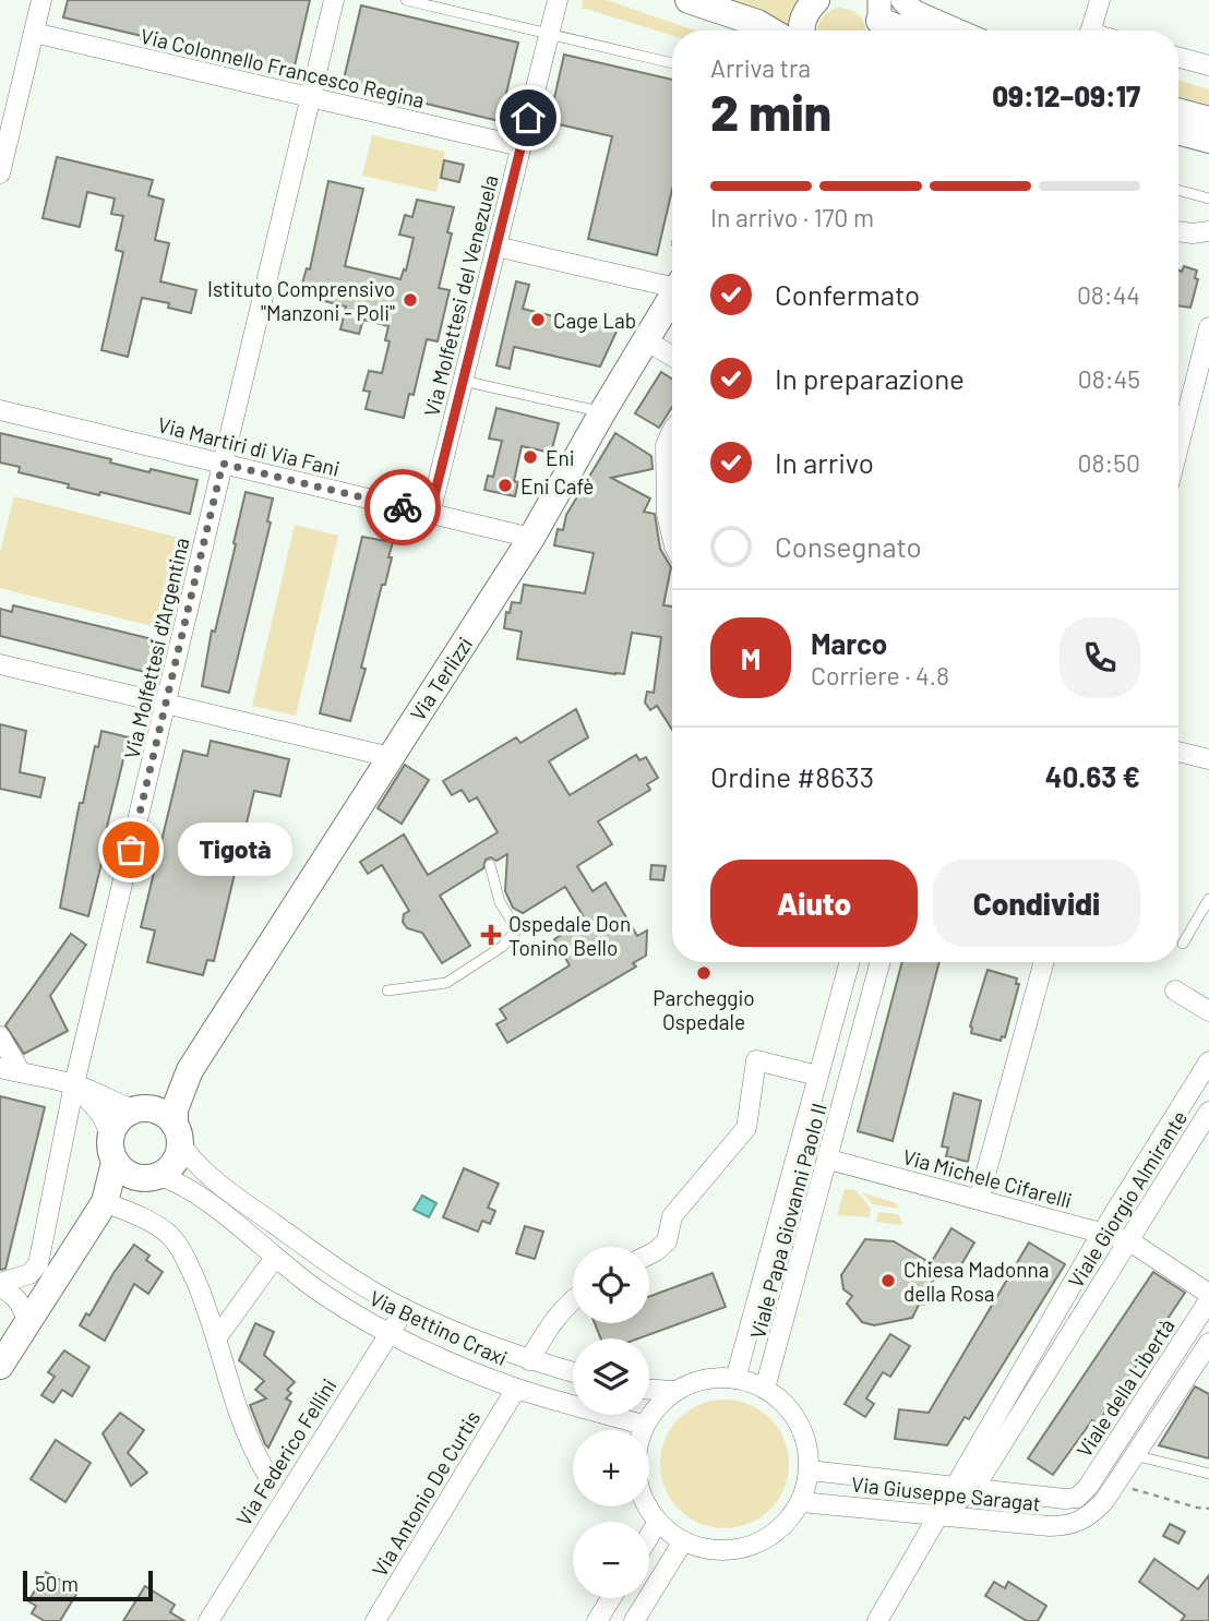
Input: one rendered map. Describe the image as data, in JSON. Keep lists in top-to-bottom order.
{
  "streets": {
    "main road": ["Via Terlizzi"],
    "street": [
      "Via Colonnello Francesco Regina",
      "Via Molfettesi del Venezuela",
      "Via Martiri di Via Fani",
      "Via Molfettesi d'Argentina",
      "Via Michele Cifarelli",
      "Viale Giorgio Almirante",
      "Viale Papa Giovanni Paolo II",
      "Via Bettino Craxi",
      "Viale della Libertà",
      "Via Federico Fellini",
      "Via Antonio De Curtis",
      "Via Giuseppe Saragat"
    ]
  },
  "crossings": [
    ["Via Colonnello Francesco Regina", "Via Molfettesi del Venezuela"],
    ["Via Colonnello Francesco Regina", "Via Molfettesi d'Argentina"],
    ["Via Molfettesi del Venezuela", "Via Martiri di Via Fani"],
    ["Via Martiri di Via Fani", "Via Molfettesi d'Argentina"],
    ["Via Martiri di Via Fani", "Via Terlizzi"],
    ["Via Terlizzi", "Via Bettino Craxi"],
    ["Via Michele Cifarelli", "Viale Giorgio Almirante"],
    ["Via Michele Cifarelli", "Viale Papa Giovanni Paolo II"],
    ["Viale Giorgio Almirante", "Via Giuseppe Saragat"],
    ["Viale Papa Giovanni Paolo II", "Via Bettino Craxi"],
    ["Viale Papa Giovanni Paolo II", "Via Giuseppe Saragat"],
    ["Via Bettino Craxi", "Via Federico Fellini"],
    ["Via Bettino Craxi", "Via Antonio De Curtis"],
    ["Via Bettino Craxi", "Via Giuseppe Saragat"],
    ["Viale della Libertà", "Via Giuseppe Saragat"]
  ],
  "places": {
    "other": [
      "Istituto Comprensivo \"Manzoni - Poli\"",
      "Cage Lab",
      "Eni",
      "Eni Cafè",
      "Tigotà",
      "Parcheggio Ospedale",
      "Chiesa Madonna della Rosa"
    ],
    "health": ["Ospedale Don Tonino Bello"]
  },
  "scale_bar": "50 m",
  "page": {
    "heading": ["2 min", "Arriva tra", "09:12–09:17"],
    "panel": [
      "Marco",
      "Corriere · 4.8",
      "Ordine #8633",
      "40.63 €"
    ],
    "bar": "In arrivo · 170 m",
    "list": [
      ["Confermato", "08:44"],
      ["In preparazione", "08:45"],
      ["In arrivo", "08:50"],
      "Consegnato"
    ],
    "round": "M",
    "bubble": "Tigotà",
    "buttons": ["Aiuto", "Condividi"],
    "map_buttons": ["+", "−"],
    "scale": "50 m"
  }
}
